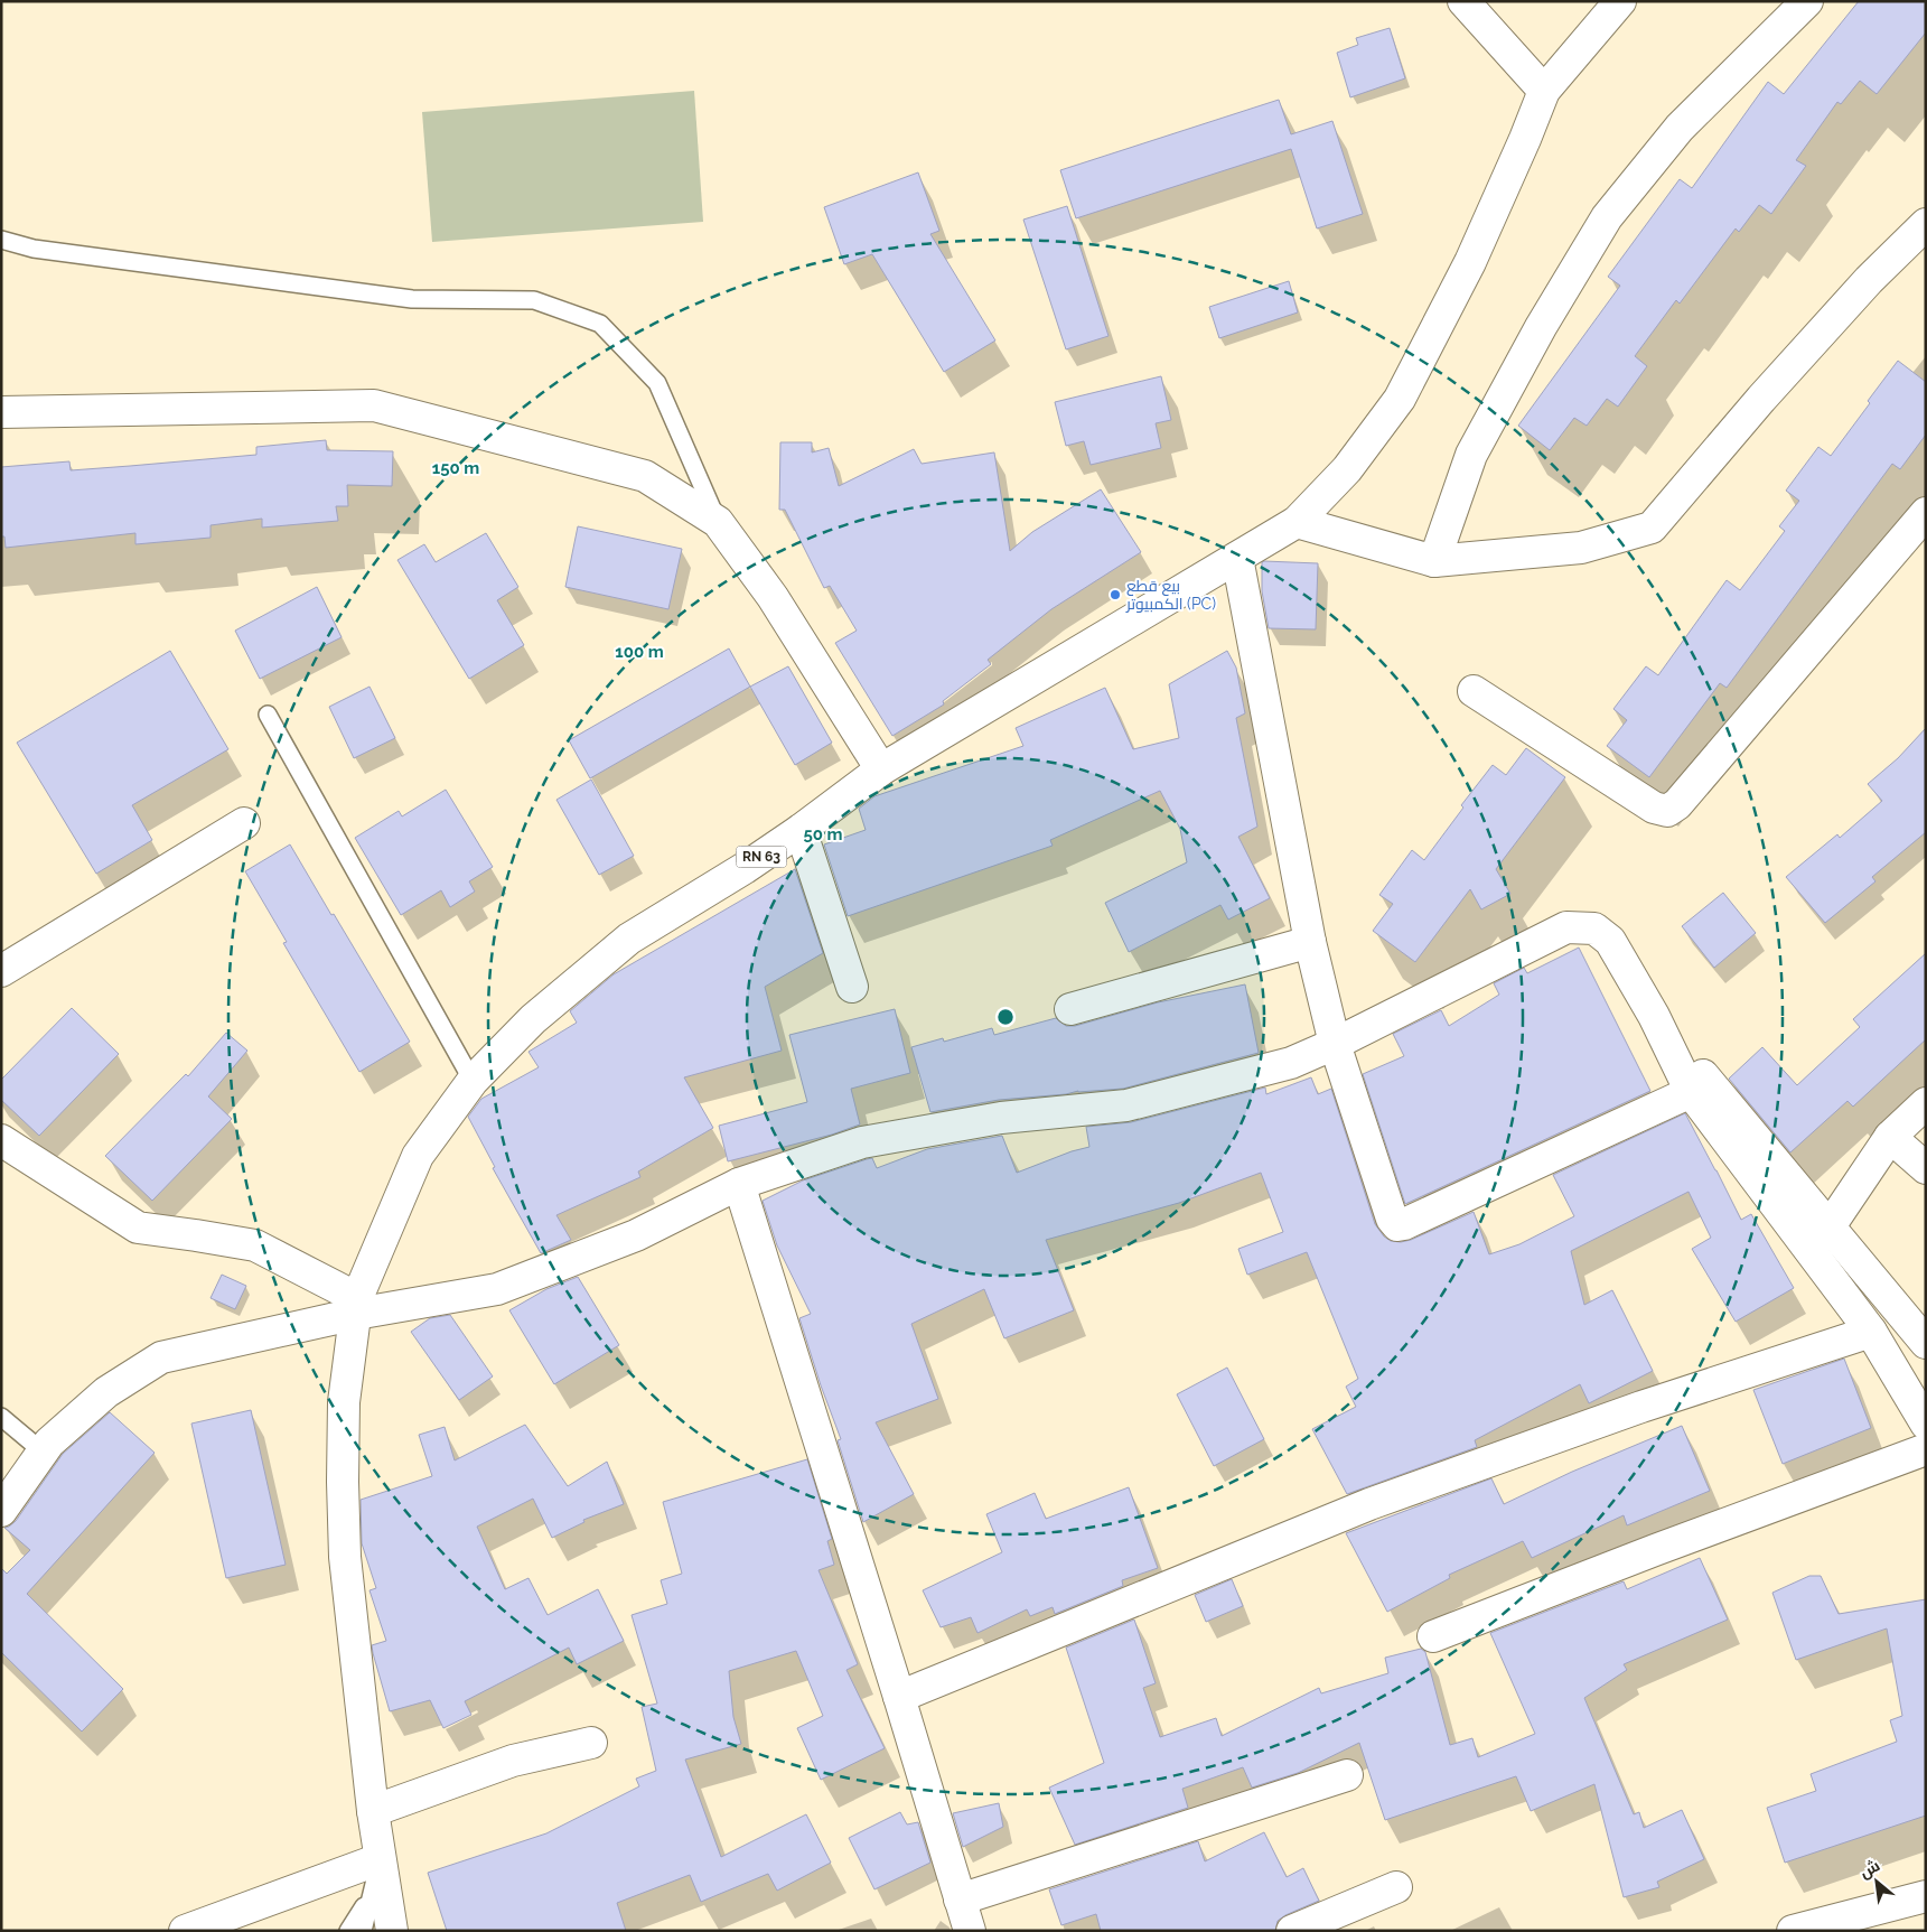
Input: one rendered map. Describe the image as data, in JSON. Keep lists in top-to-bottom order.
{
  "streets": {
    "street": ["RN 63"]
  },
  "places": ["بيع قطع الكمبيوتر (PC)"],
  "north": "top left",
  "rings": ["150 m", "100 m", "50 m"]
}
